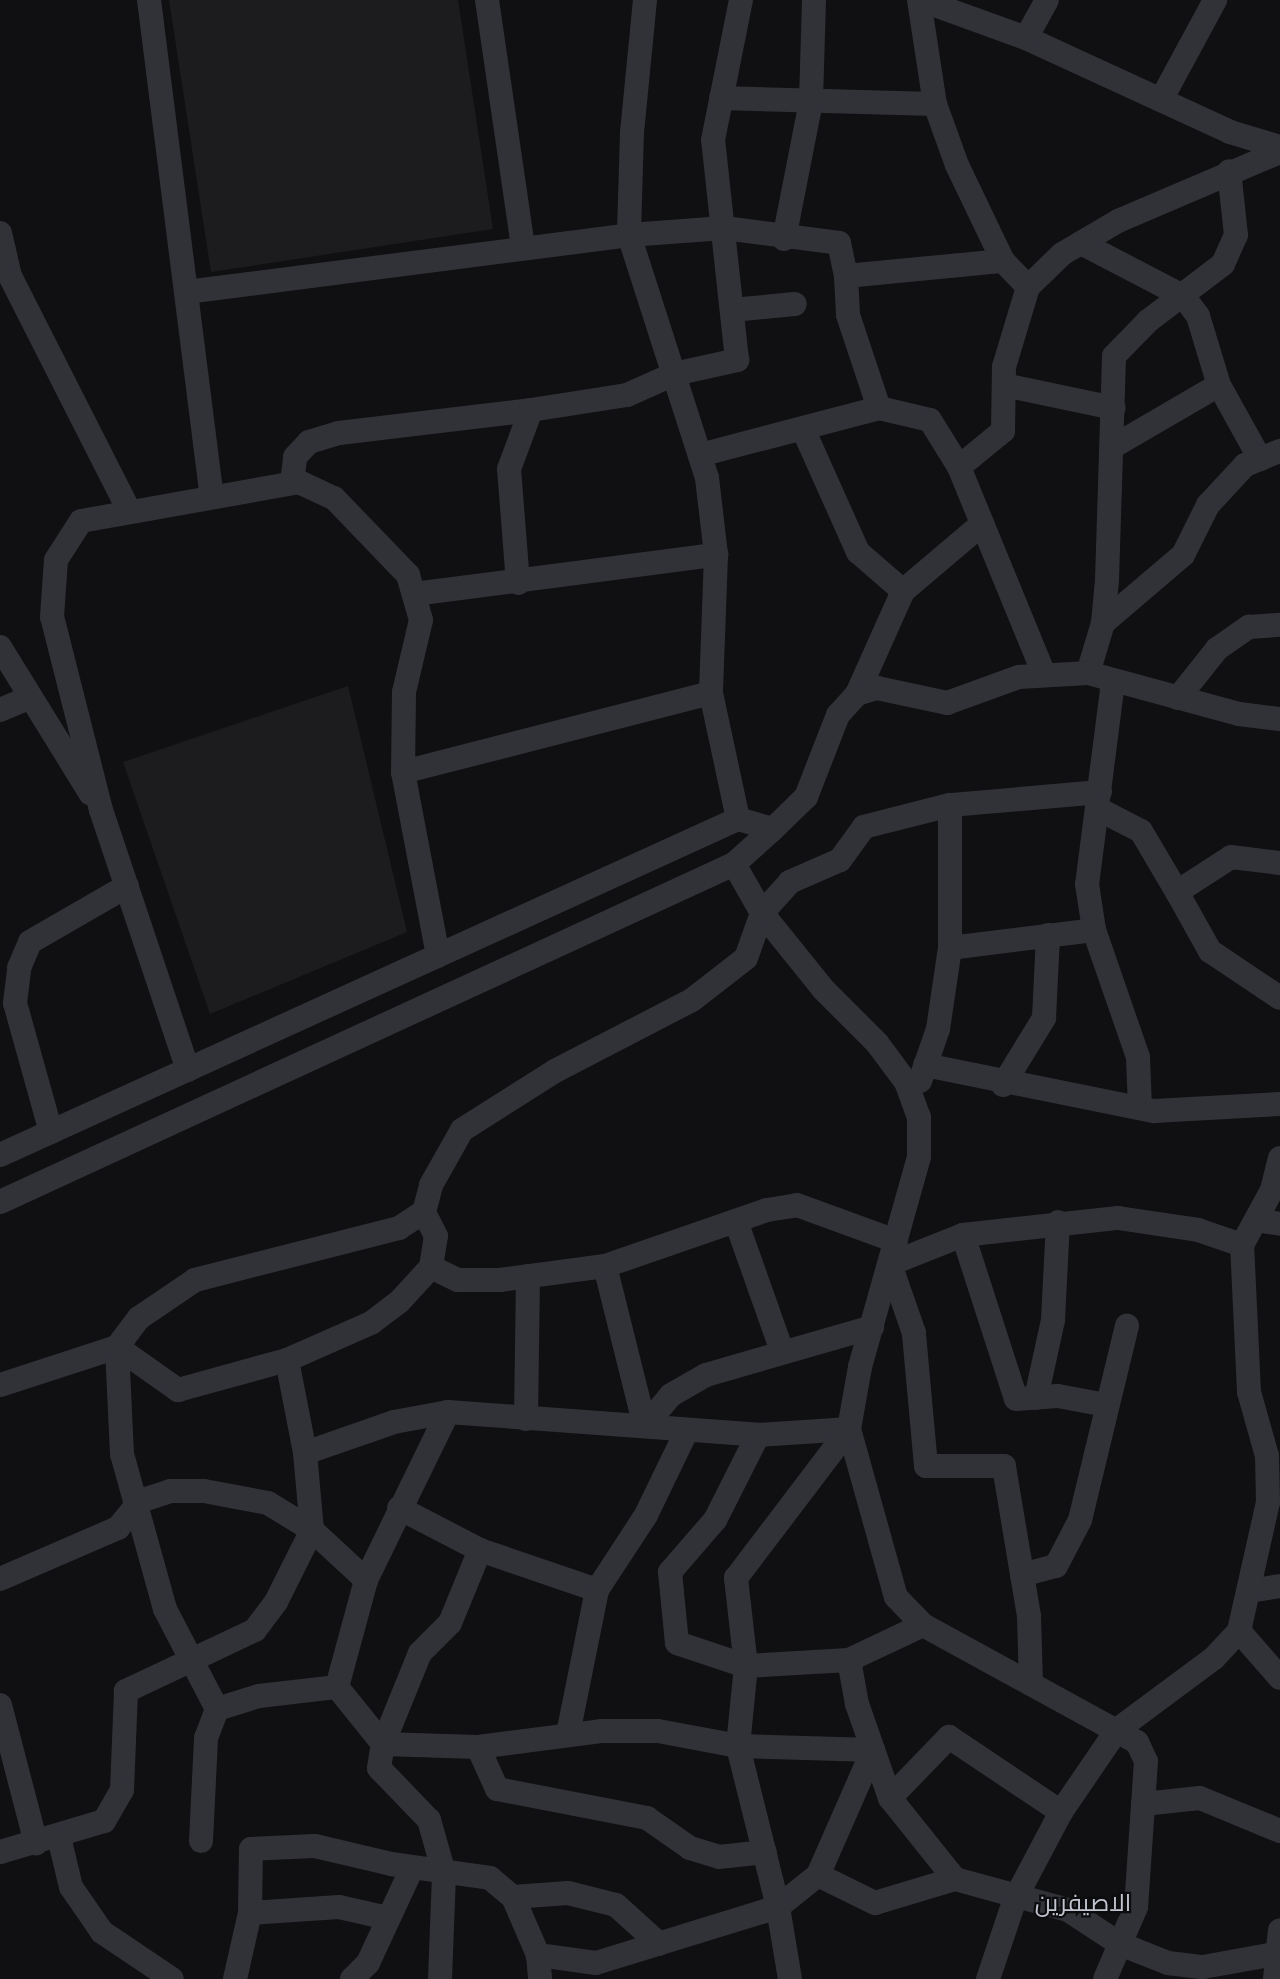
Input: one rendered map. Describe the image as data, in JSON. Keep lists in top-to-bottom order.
{
  "districts": ["الاصيفرين"]
}
